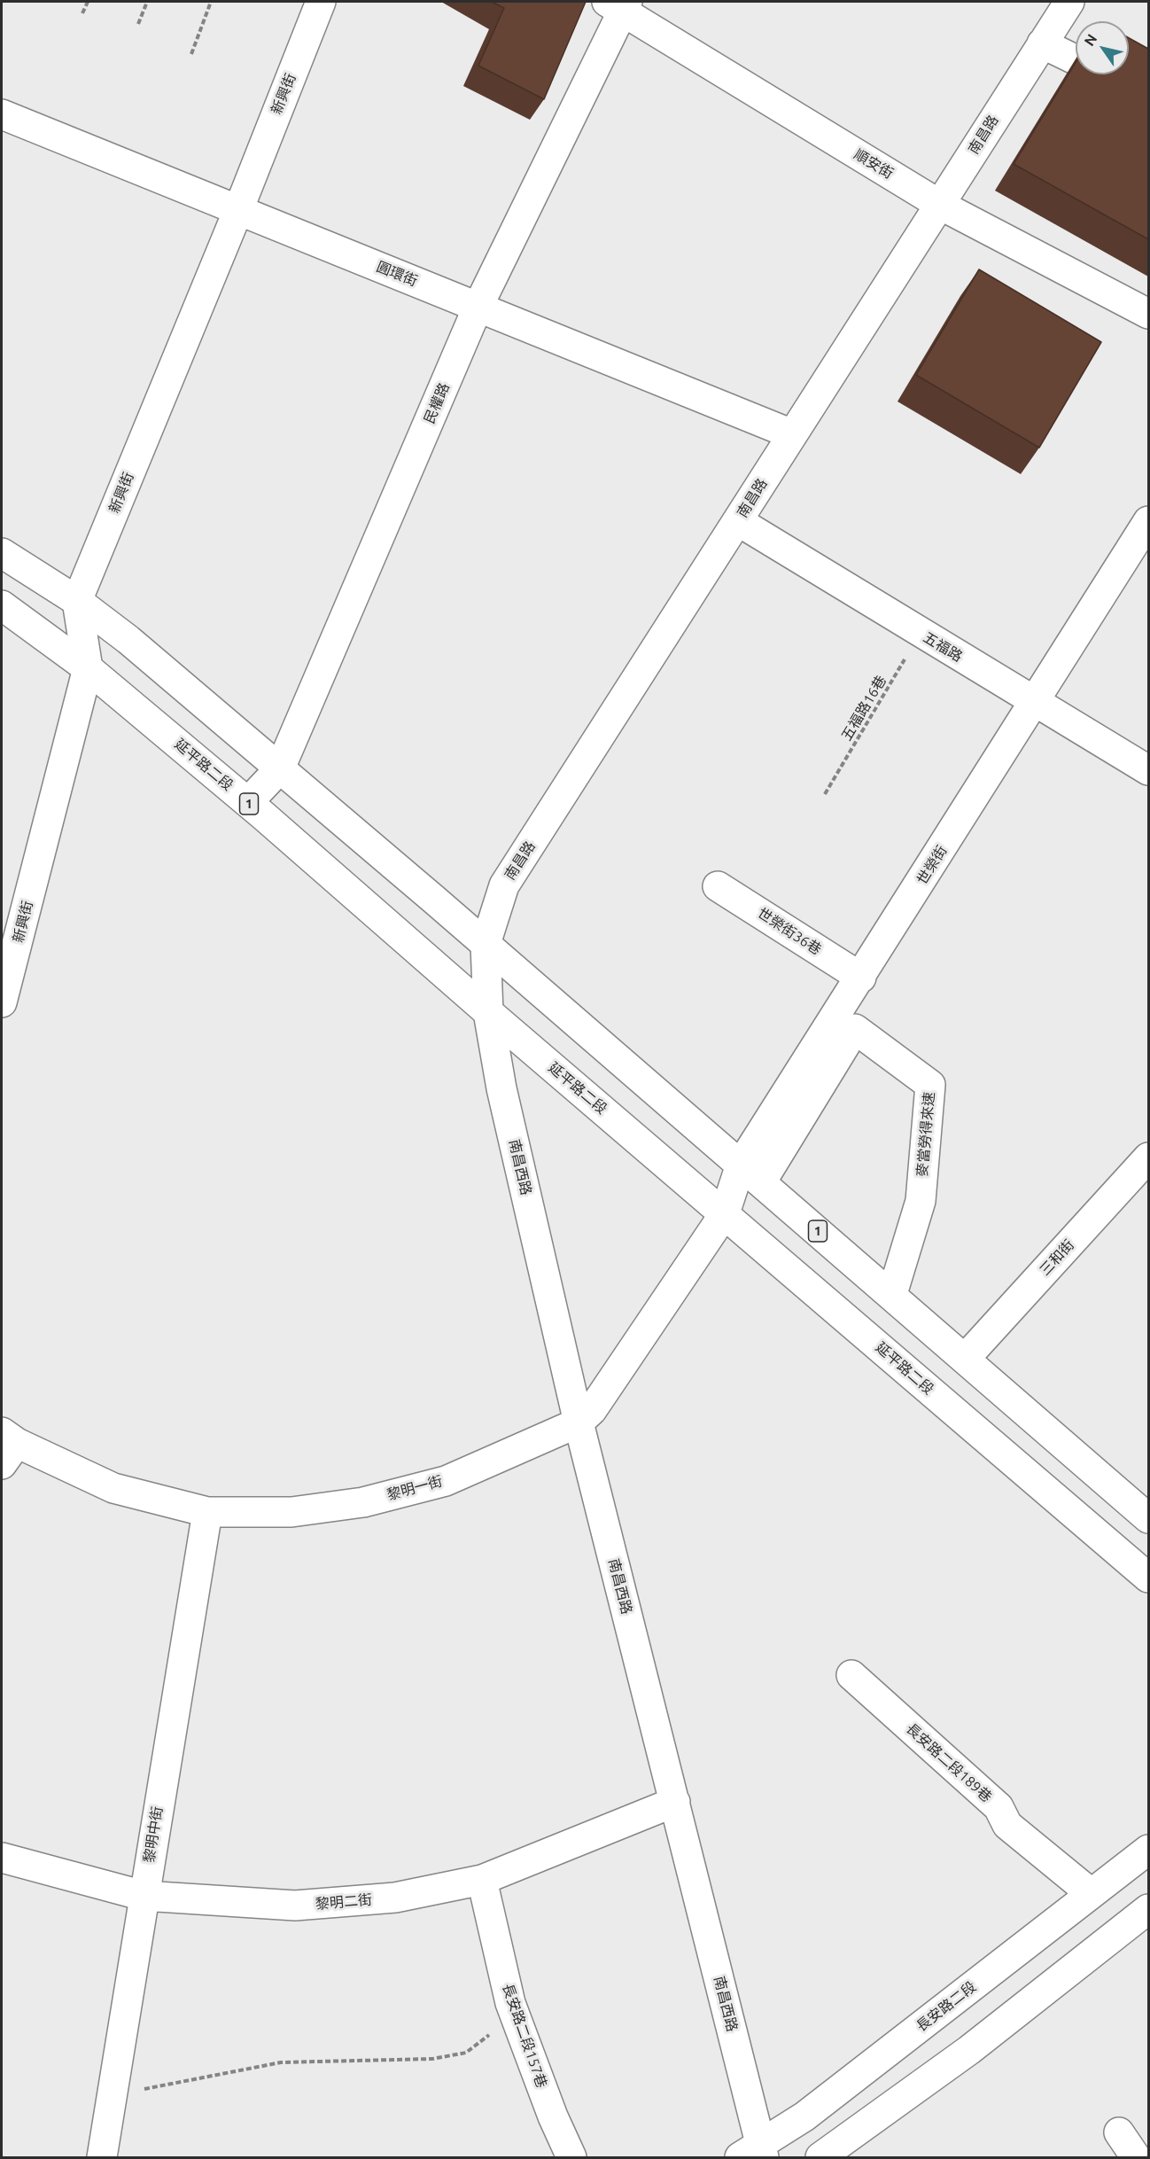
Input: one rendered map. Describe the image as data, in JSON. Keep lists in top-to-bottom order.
{
  "streets": {
    "street": [
      "新興街",
      "南昌路",
      "順安街",
      "圓環街",
      "民權路",
      "五福路",
      "延平路二段",
      "1",
      "世榮街",
      "世榮街36巷",
      "麥當勞得來速",
      "南昌西路",
      "三和街",
      "黎明一街",
      "長安路二段189巷",
      "黎明中街",
      "黎明二街",
      "長安路二段",
      "長安路二段157巷"
    ],
    "path": ["五福路16巷"]
  },
  "crossings": [
    ["新興街", "圓環街"],
    ["新興街", "延平路二段"],
    ["新興街", "1"],
    ["南昌路", "順安街"],
    ["南昌路", "圓環街"],
    ["南昌路", "五福路"],
    ["南昌路", "延平路二段"],
    ["南昌路", "1"],
    ["南昌路", "南昌西路"],
    ["順安街", "民權路"],
    ["圓環街", "民權路"],
    ["民權路", "延平路二段"],
    ["民權路", "1"],
    ["五福路", "五福路16巷"],
    ["五福路", "世榮街"],
    ["延平路二段", "世榮街"],
    ["延平路二段", "南昌西路"],
    ["延平路二段", "黎明一街"],
    ["1", "世榮街"],
    ["1", "麥當勞得來速"],
    ["1", "三和街"],
    ["世榮街", "世榮街36巷"],
    ["世榮街", "麥當勞得來速"],
    ["世榮街", "黎明一街"],
    ["南昌西路", "黎明一街"],
    ["南昌西路", "黎明二街"],
    ["南昌西路", "長安路二段"],
    ["黎明一街", "黎明中街"],
    ["長安路二段189巷", "長安路二段"],
    ["黎明中街", "黎明二街"],
    ["黎明二街", "長安路二段157巷"]
  ],
  "north": "top left"
}
